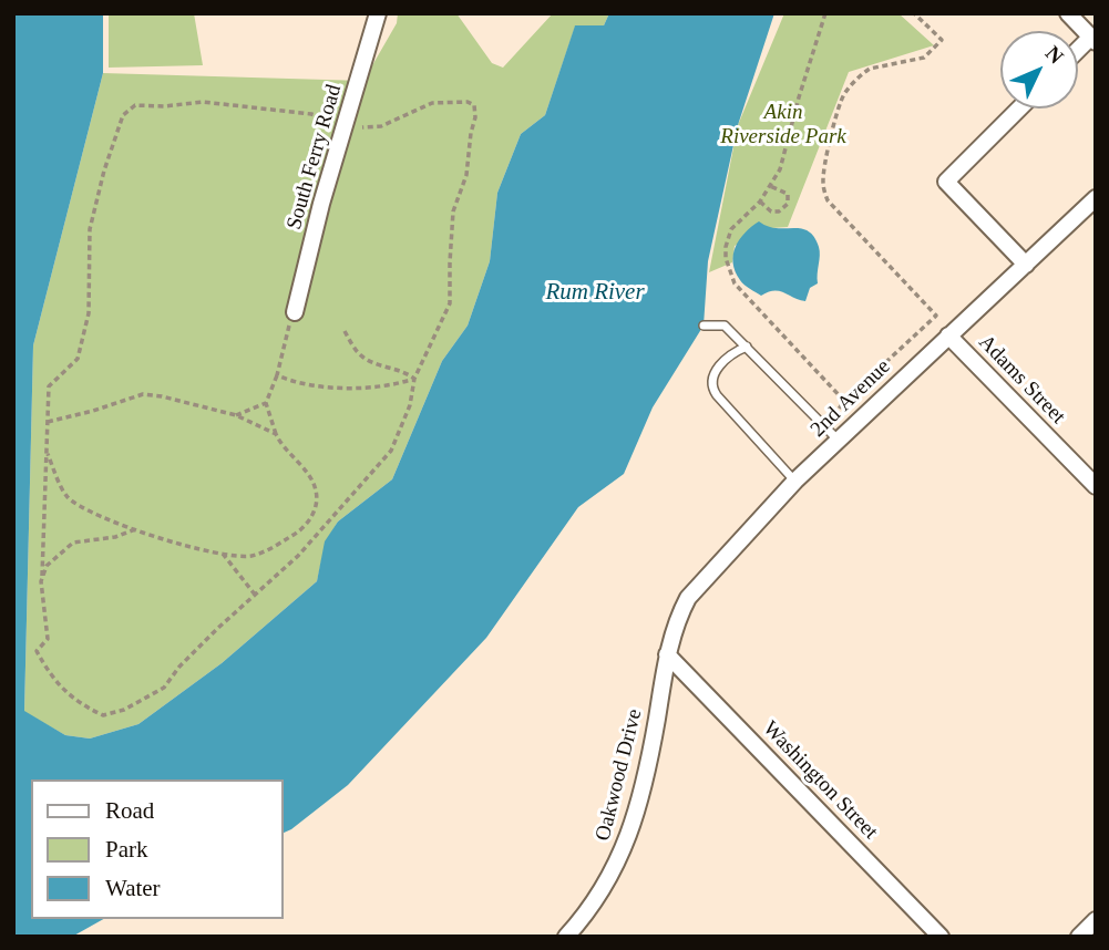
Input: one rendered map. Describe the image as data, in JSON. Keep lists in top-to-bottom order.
{
  "streets": {
    "street": [
      "South Ferry Road",
      "Adams Street",
      "2nd Avenue",
      "Oakwood Drive",
      "Washington Street"
    ]
  },
  "crossings": [
    ["Adams Street", "2nd Avenue"],
    ["2nd Avenue", "Oakwood Drive"],
    ["2nd Avenue", "Washington Street"],
    ["Oakwood Drive", "Washington Street"]
  ],
  "water": ["Rum River"],
  "parks": ["Akin Riverside Park"],
  "legend": ["Road", "Park", "Water"],
  "north": "top right"
}
